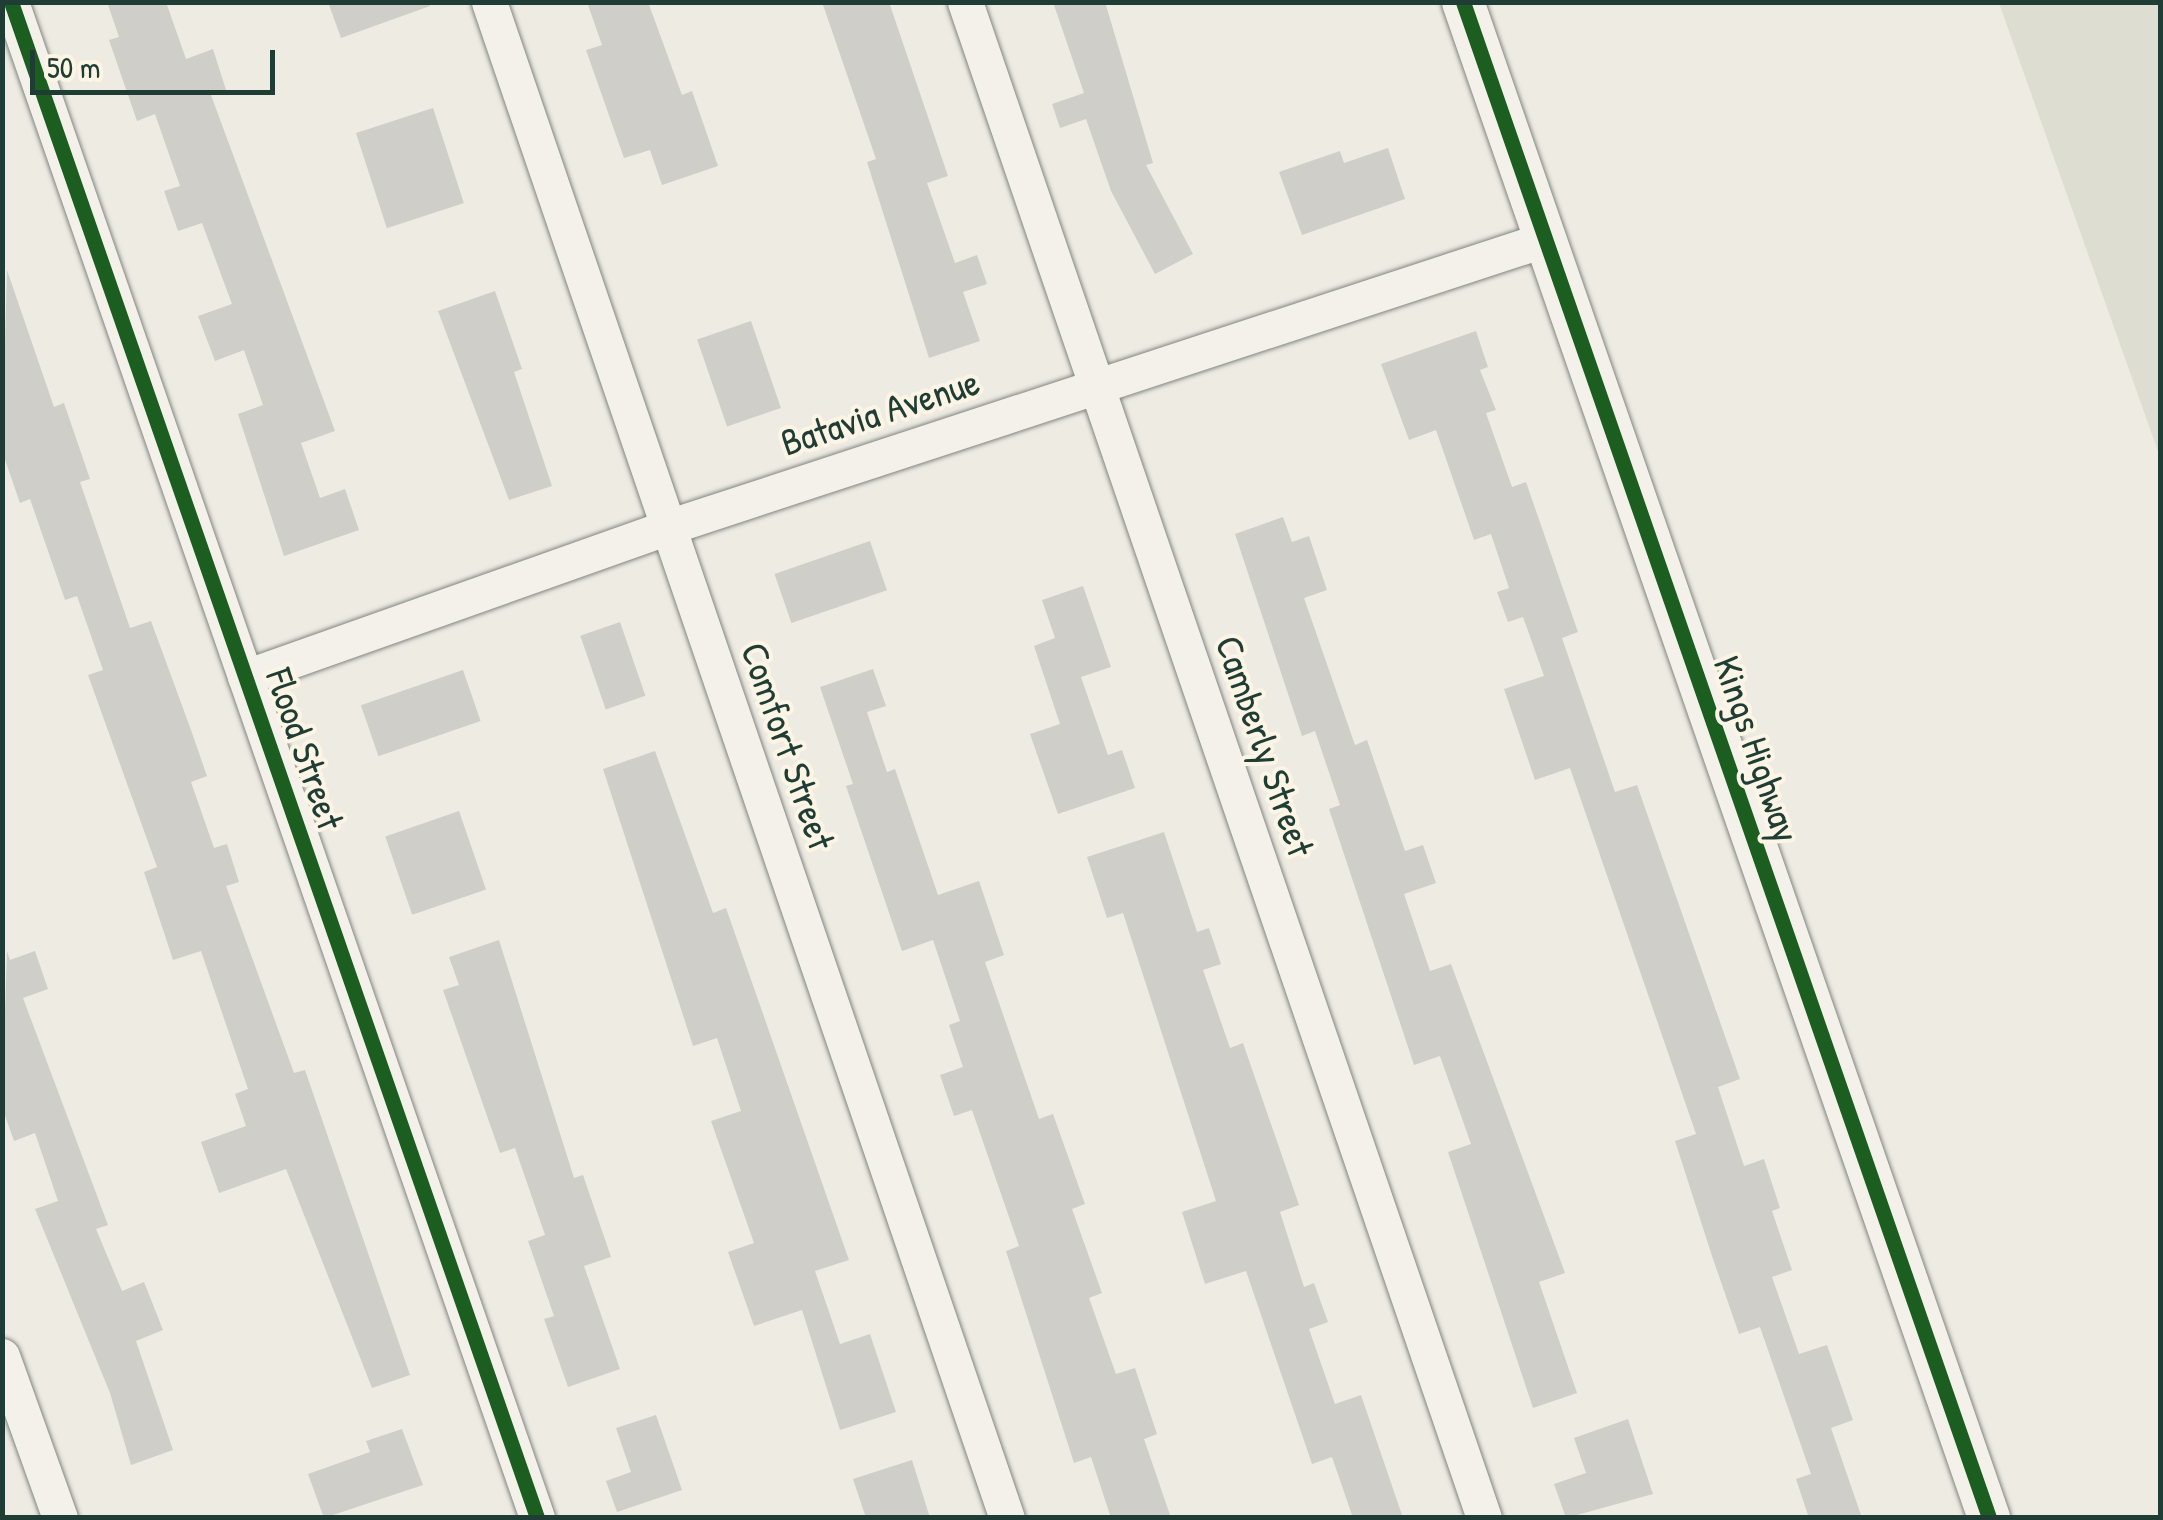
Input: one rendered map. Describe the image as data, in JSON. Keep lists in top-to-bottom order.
{
  "streets": {
    "street": [
      "Batavia Avenue",
      "Comfort Street",
      "Camberly Street",
      "Flood Street",
      "Kings Highway"
    ]
  },
  "crossings": [
    ["Batavia Avenue", "Comfort Street"],
    ["Batavia Avenue", "Camberly Street"],
    ["Batavia Avenue", "Flood Street"],
    ["Batavia Avenue", "Kings Highway"]
  ],
  "scale_bar": "50 m"
}
